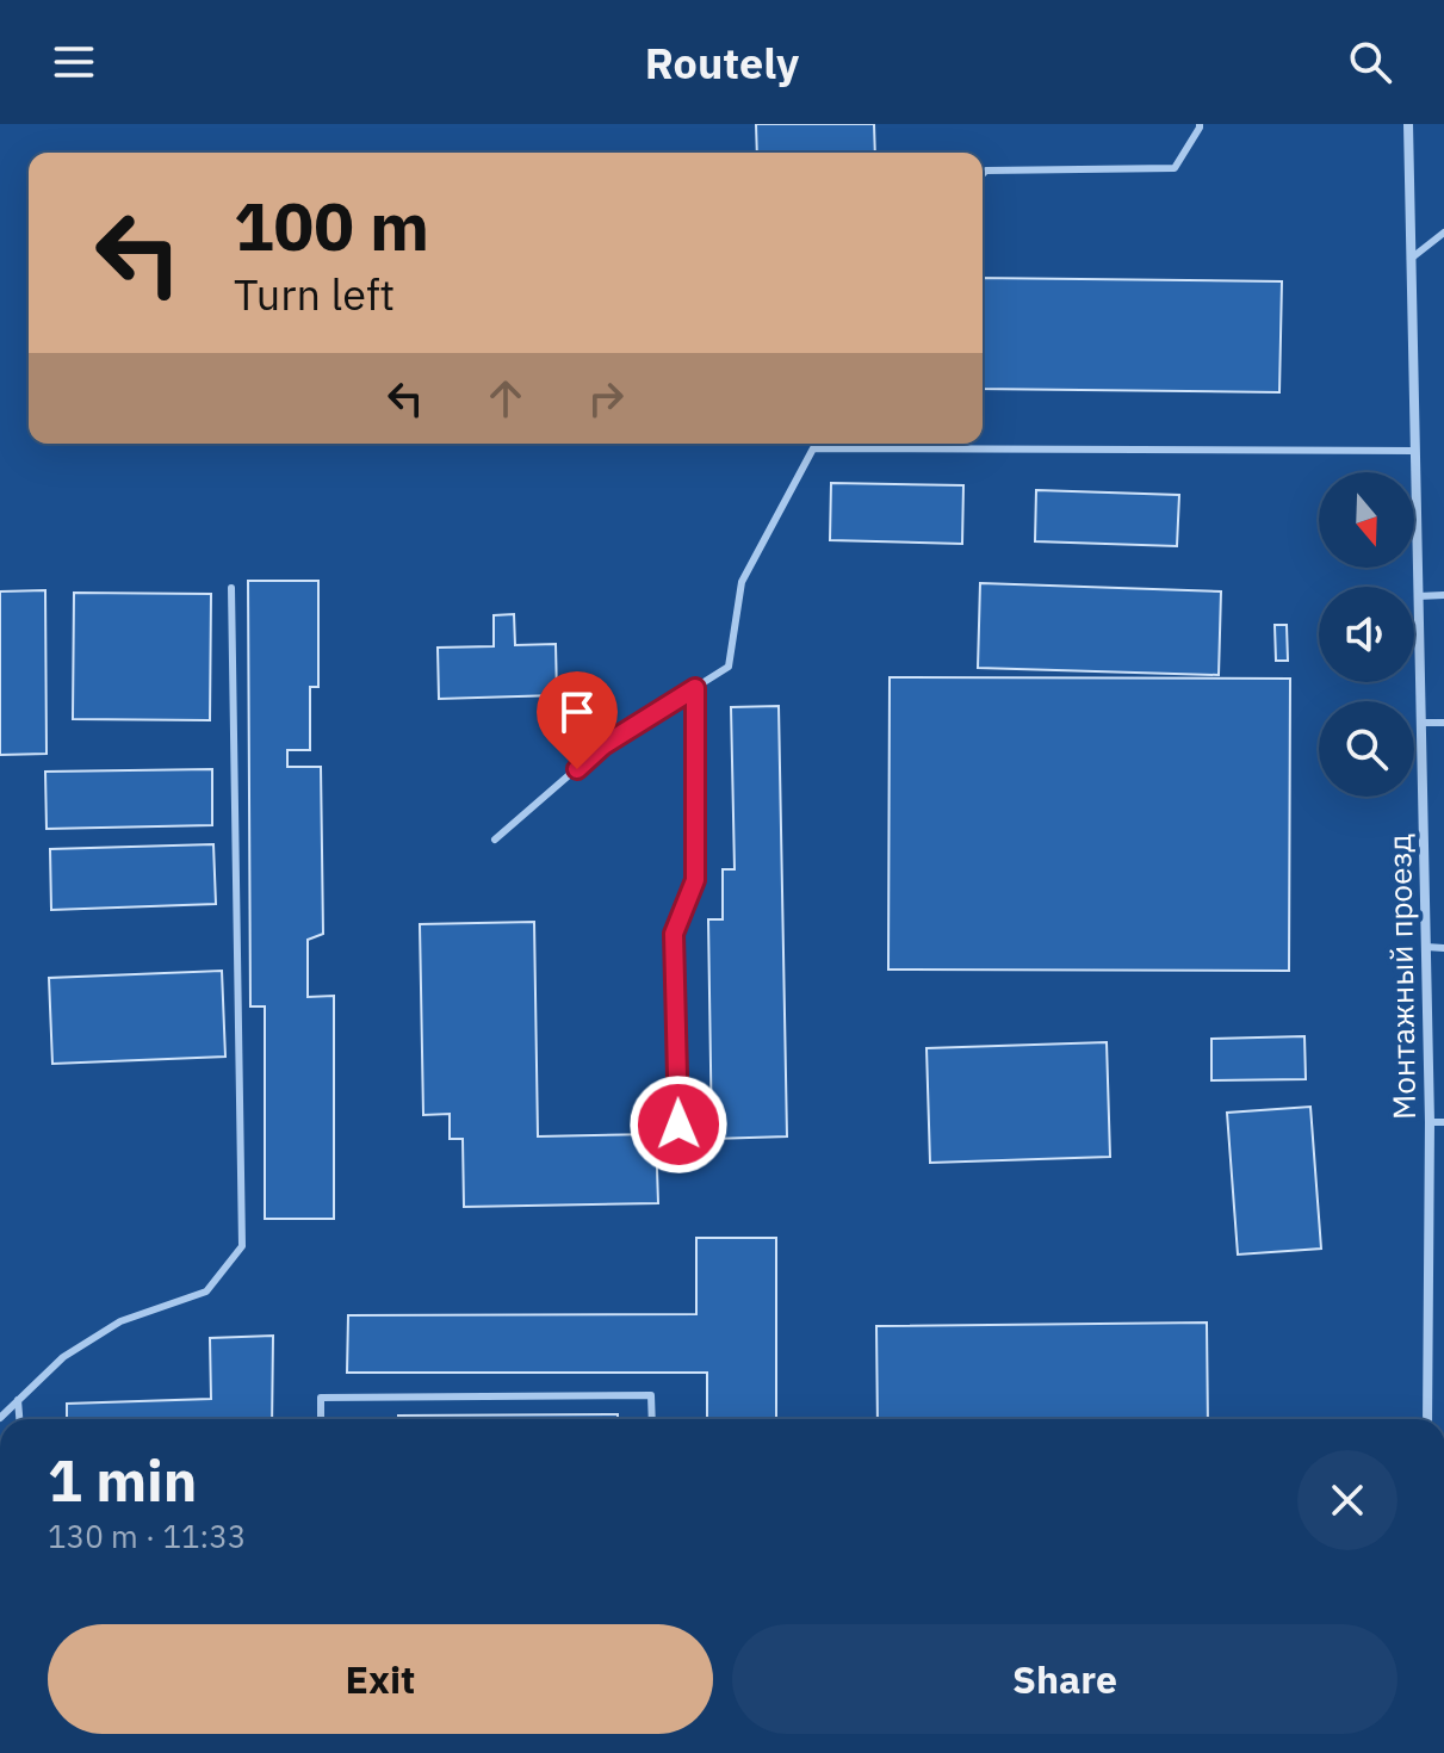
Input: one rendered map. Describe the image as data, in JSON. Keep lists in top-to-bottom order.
{
  "streets": {
    "street": ["Монтажный проезд"]
  },
  "north": "bottom",
  "page": {
    "header": "Routely",
    "turn": ["100 m", "Turn left"],
    "heading": ["1 min", "130 m · 11:33"],
    "buttons": ["Exit", "Share"]
  }
}
